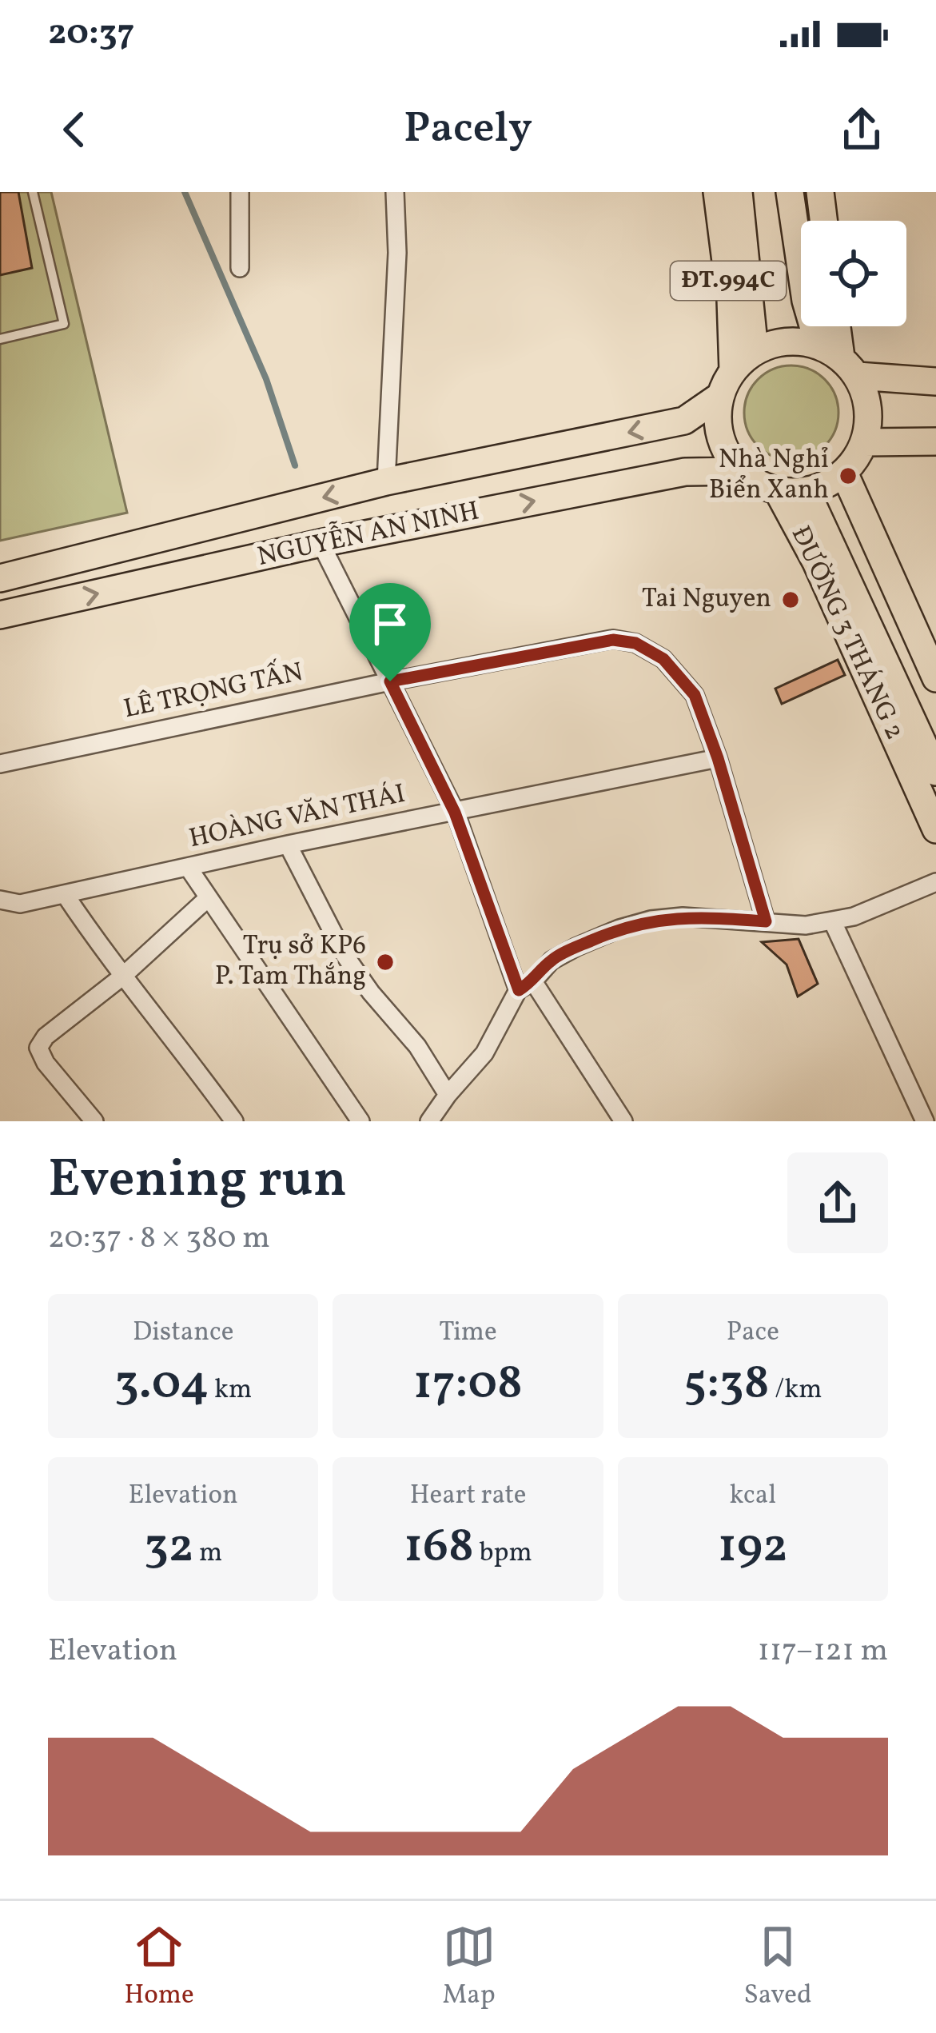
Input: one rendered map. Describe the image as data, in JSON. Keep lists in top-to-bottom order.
{
  "streets": {
    "main road": ["ĐT.994C", "NGUYỄN AN NINH", "ĐƯỜNG 3 THÁNG 2"],
    "street": ["LÊ TRỌNG TẤN", "HOÀNG VĂN THÁI"]
  },
  "crossings": [
    ["ĐT.994C", "NGUYỄN AN NINH"],
    ["ĐT.994C", "ĐƯỜNG 3 THÁNG 2"],
    ["NGUYỄN AN NINH", "ĐƯỜNG 3 THÁNG 2"],
    ["LÊ TRỌNG TẤN", "HOÀNG VĂN THÁI"]
  ],
  "places": ["Nhà Nghỉ Biển Xanh", "Tai Nguyen", "Trụ sở KP6 P. Tam Thắng"],
  "page": {
    "status": "20:37",
    "header": "Pacely",
    "heading": ["Evening run", "20:37 · 8 × 380 m"],
    "stats": [
      ["Distance", "3.04 km"],
      ["Time", "17:08"],
      ["Pace", "5:38 /km"],
      ["Elevation", "32 m"],
      ["Heart rate", "168 bpm"],
      ["kcal", "192"]
    ],
    "chart": ["Elevation", "117–121 m"],
    "tabs": ["Home", "Map", "Saved"]
  }
}
